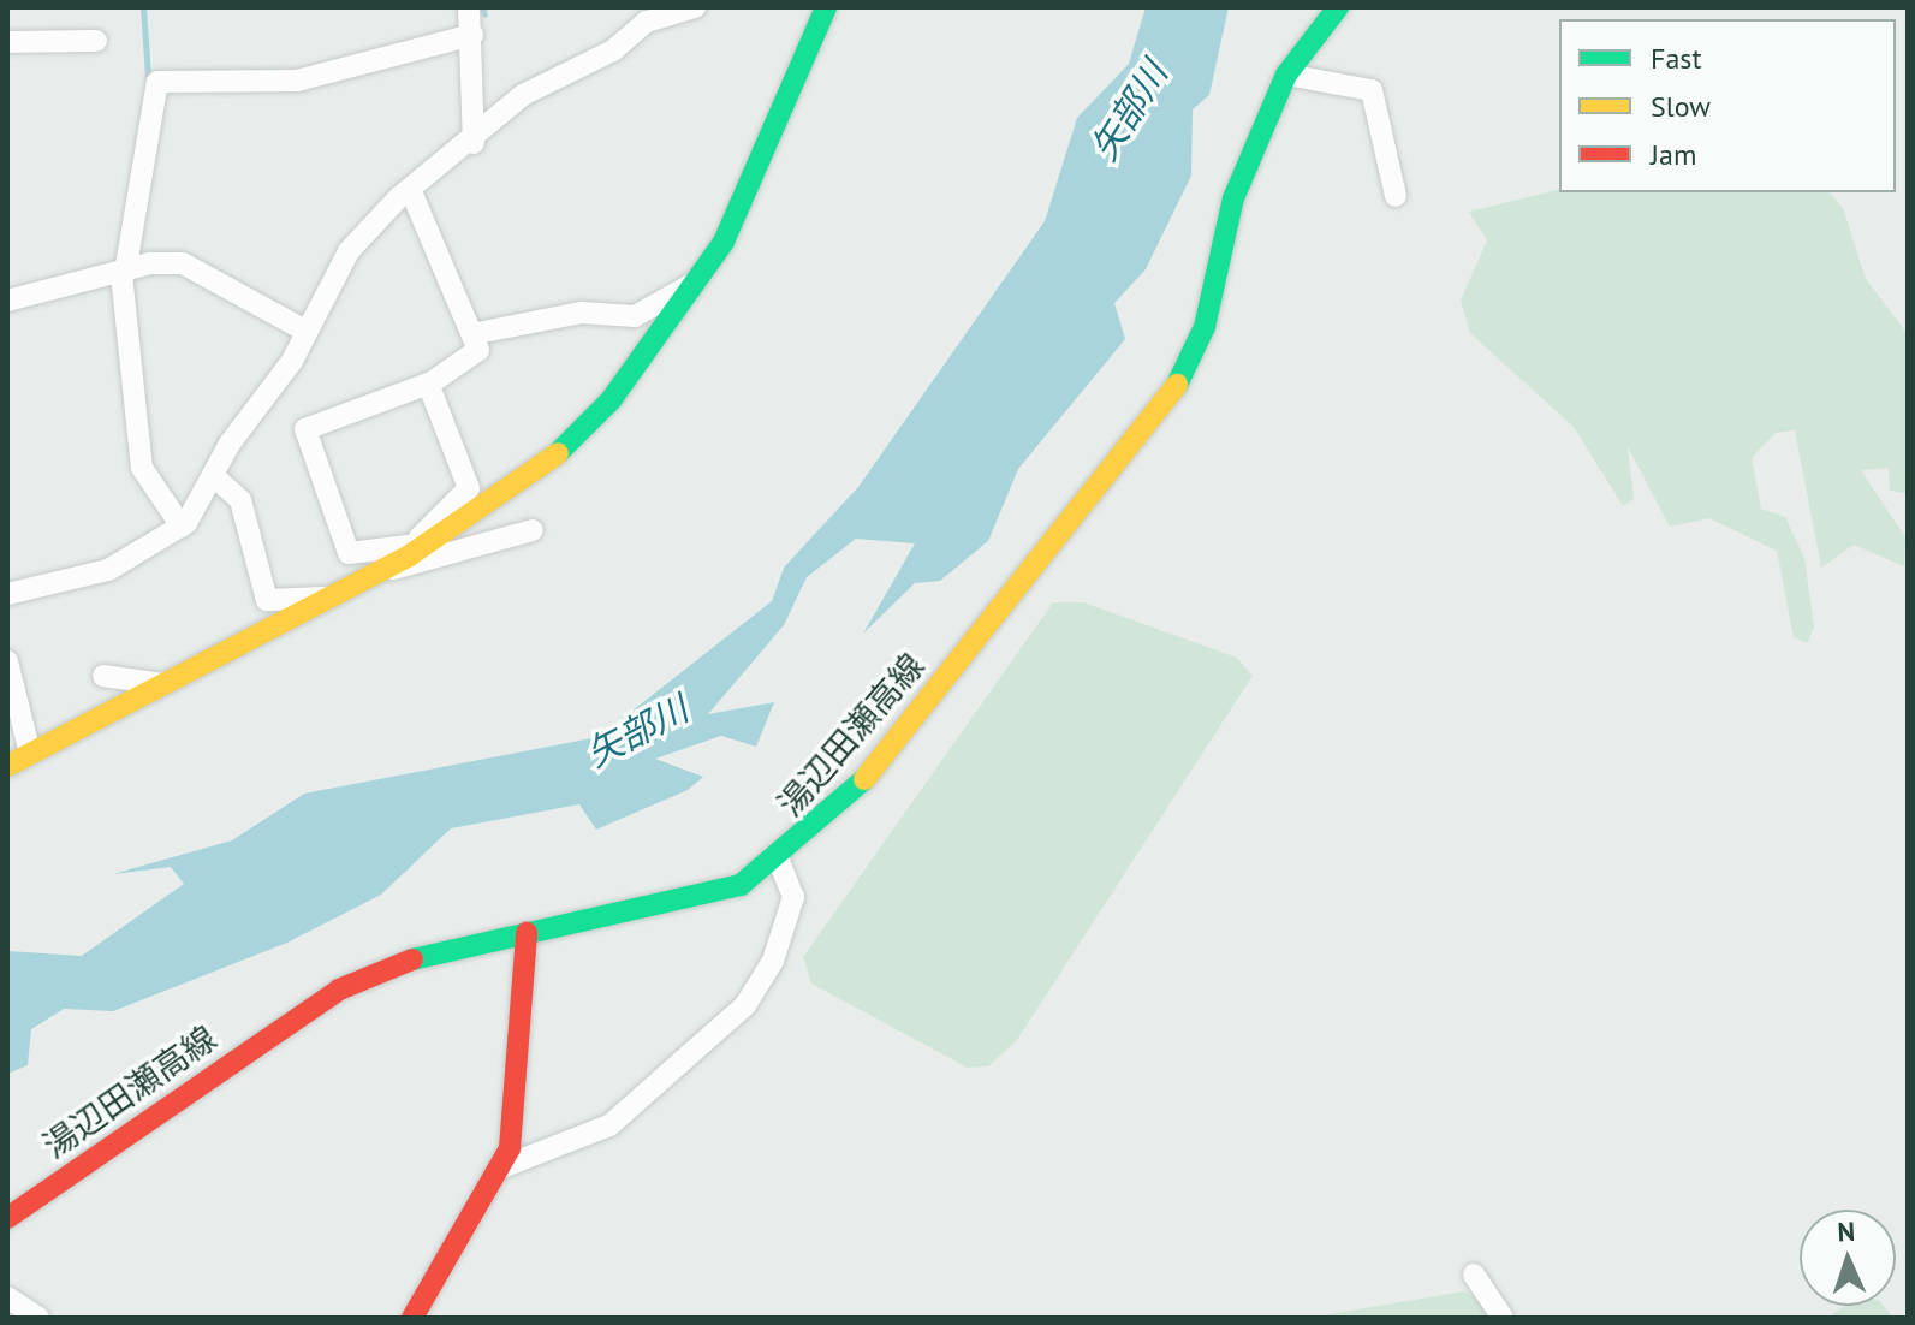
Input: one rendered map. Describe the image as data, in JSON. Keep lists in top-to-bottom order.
{
  "streets": {
    "main road": ["湯辺田瀬高線"]
  },
  "water": ["矢部川"],
  "legend": ["Fast", "Slow", "Jam"],
  "north": "top"
}
